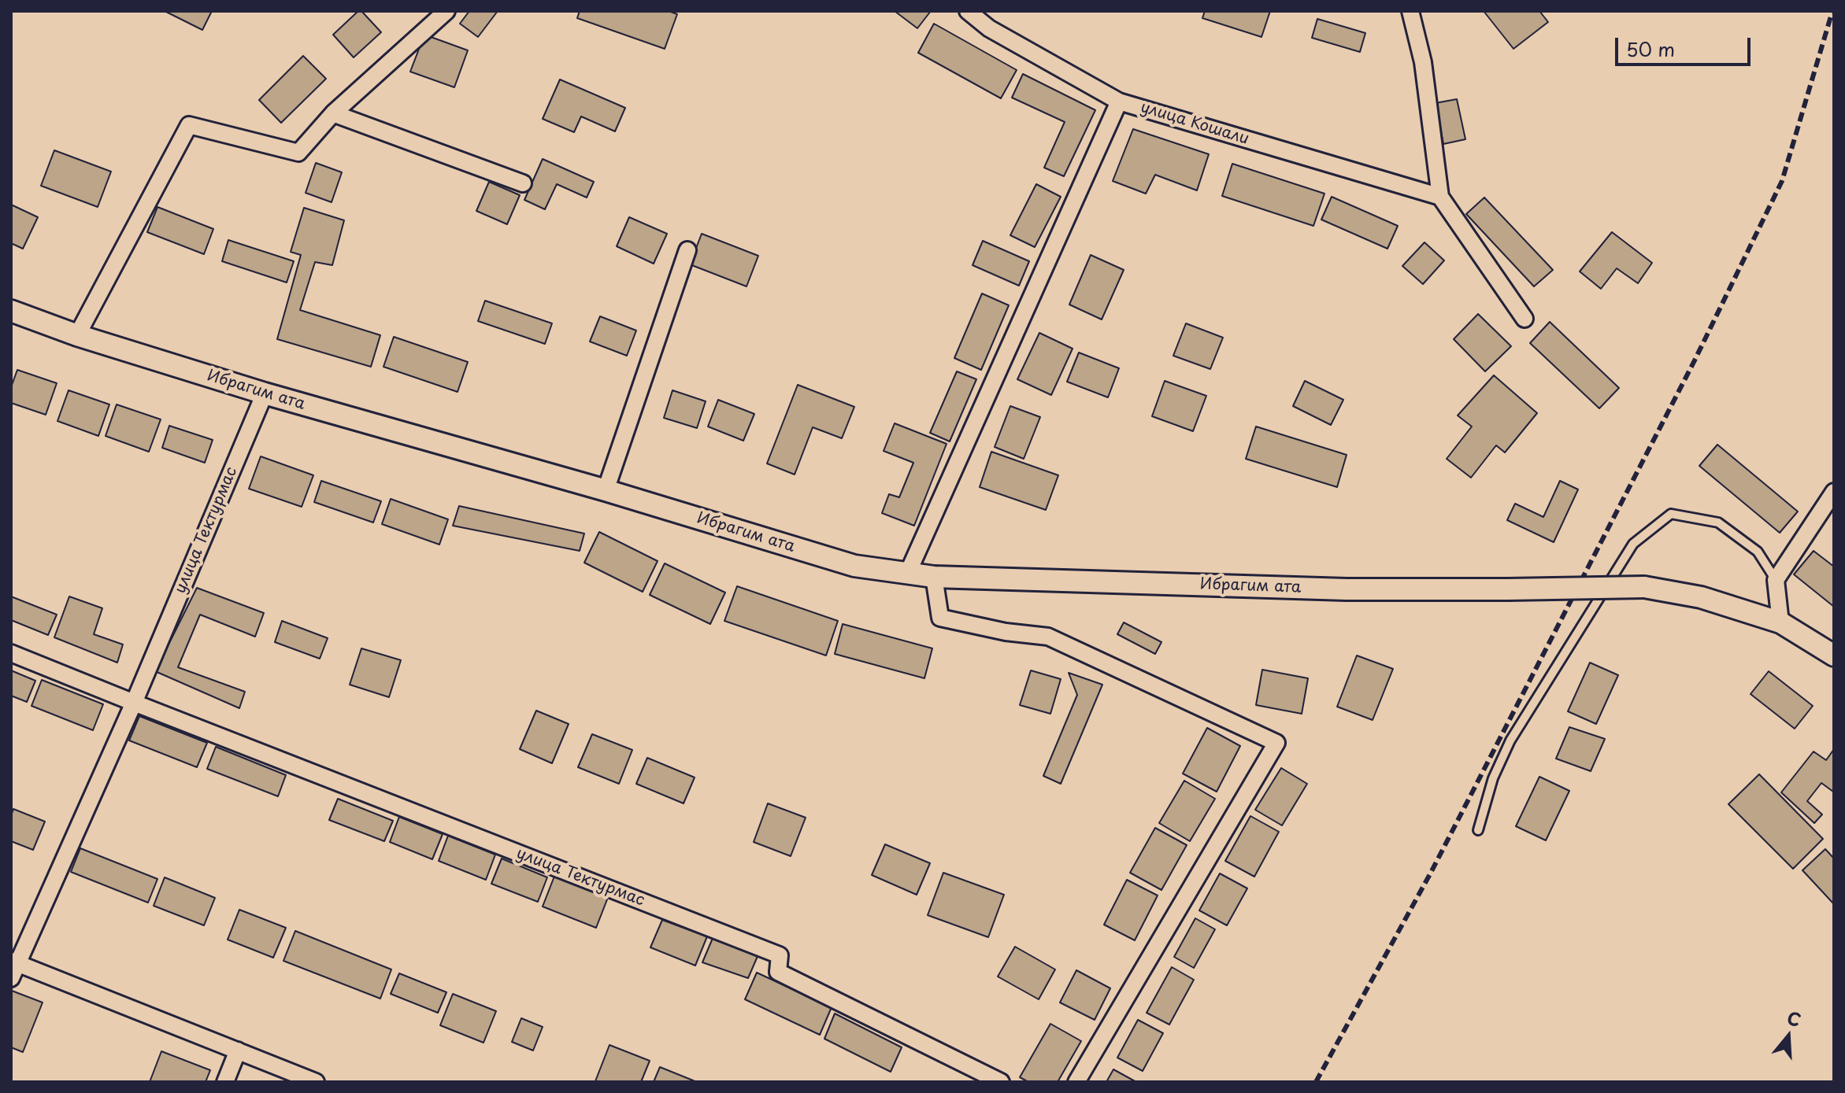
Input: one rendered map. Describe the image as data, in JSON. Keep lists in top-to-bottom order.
{
  "streets": {
    "street": ["улица Кошали", "Ибрагим ата", "улица Тектурмас"]
  },
  "crossings": [
    ["Ибрагим ата", "улица Тектурмас"]
  ],
  "scale_bar": "50 m",
  "north": "top"
}
